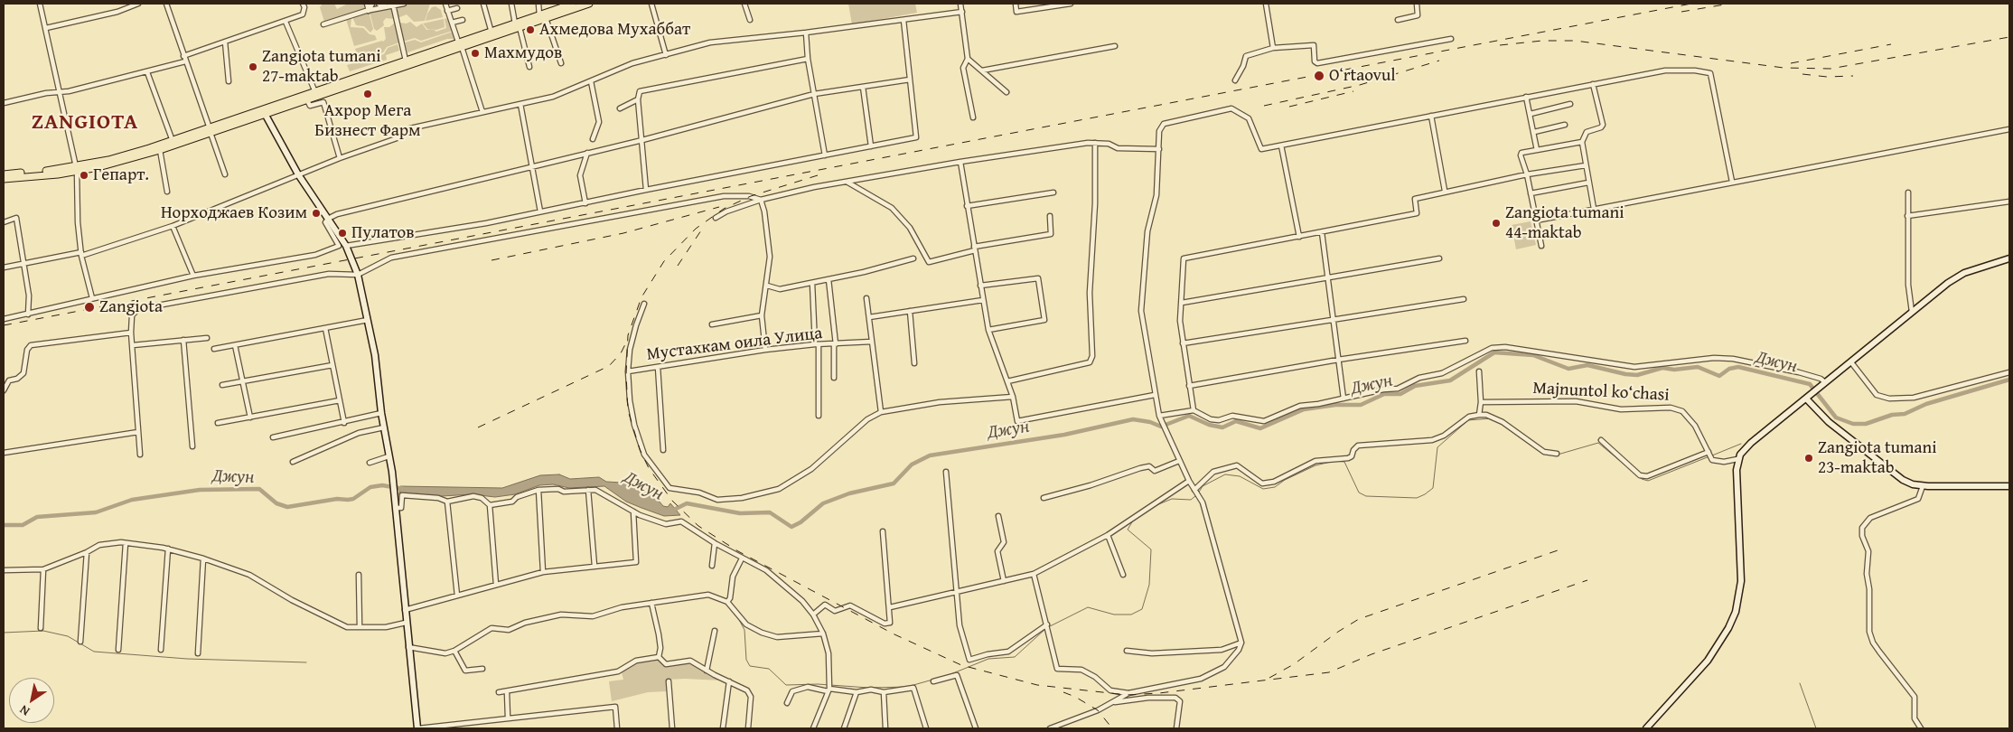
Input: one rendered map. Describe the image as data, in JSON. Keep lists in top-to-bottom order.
{
  "streets": {
    "street": ["Мустахкам оила Улица", "Majnuntol ko‘chasi"]
  },
  "districts": ["ZANGIOTA"],
  "water": ["Джун"],
  "places": [
    "Ахмедова Мухаббат",
    "Махмудов",
    "Zangiota tumani 27-maktab",
    "Oʻrtaovul",
    "Ахрор Мега Бизнест Фарм",
    "Гепарт.",
    "Норходжаев Козим",
    "Zangiota tumani 44-maktab",
    "Пулатов",
    "Zangiota",
    "Zangiota tumani 23-maktab"
  ],
  "north": "bottom left"
}
